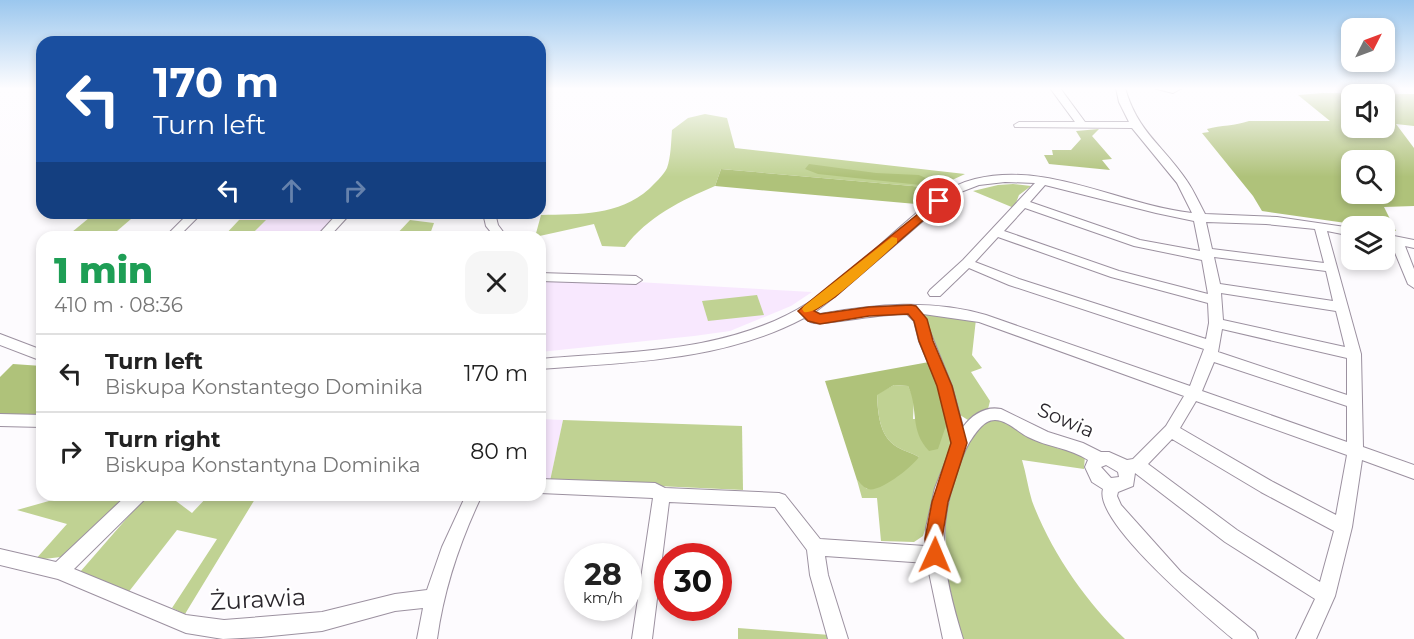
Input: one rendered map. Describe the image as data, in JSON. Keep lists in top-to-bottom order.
{
  "streets": {
    "street": ["Sowia", "Żurawia"]
  },
  "north": "top right",
  "page": {
    "turn": ["170 m", "Turn left"],
    "heading": ["1 min", "410 m · 08:36"],
    "list": [
      {
        "name": "Turn left",
        "note": "Biskupa Konstantego Dominika",
        "value": "170 m"
      },
      {
        "name": "Turn right",
        "note": "Biskupa Konstantyna Dominika",
        "value": "80 m"
      }
    ],
    "speed": "28 km/h",
    "limit": "30"
  }
}
